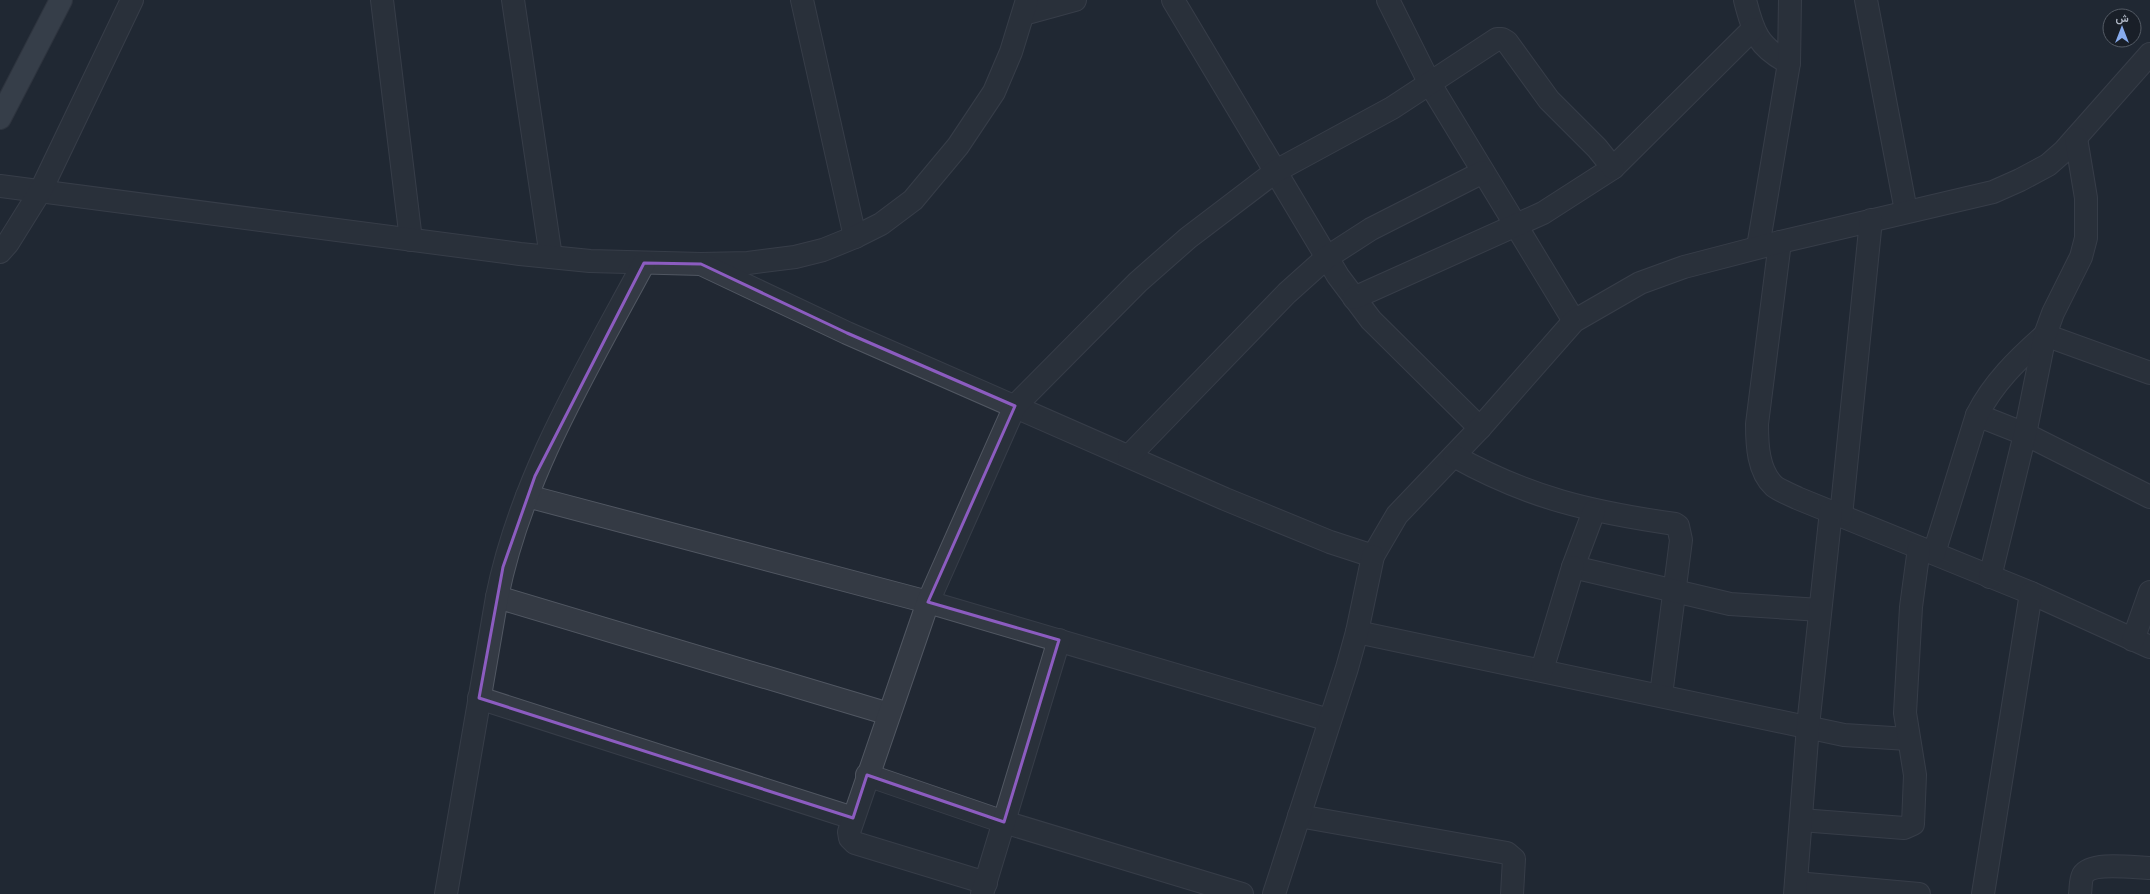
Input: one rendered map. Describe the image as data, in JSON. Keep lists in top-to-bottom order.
{
  "north": "top"
}
